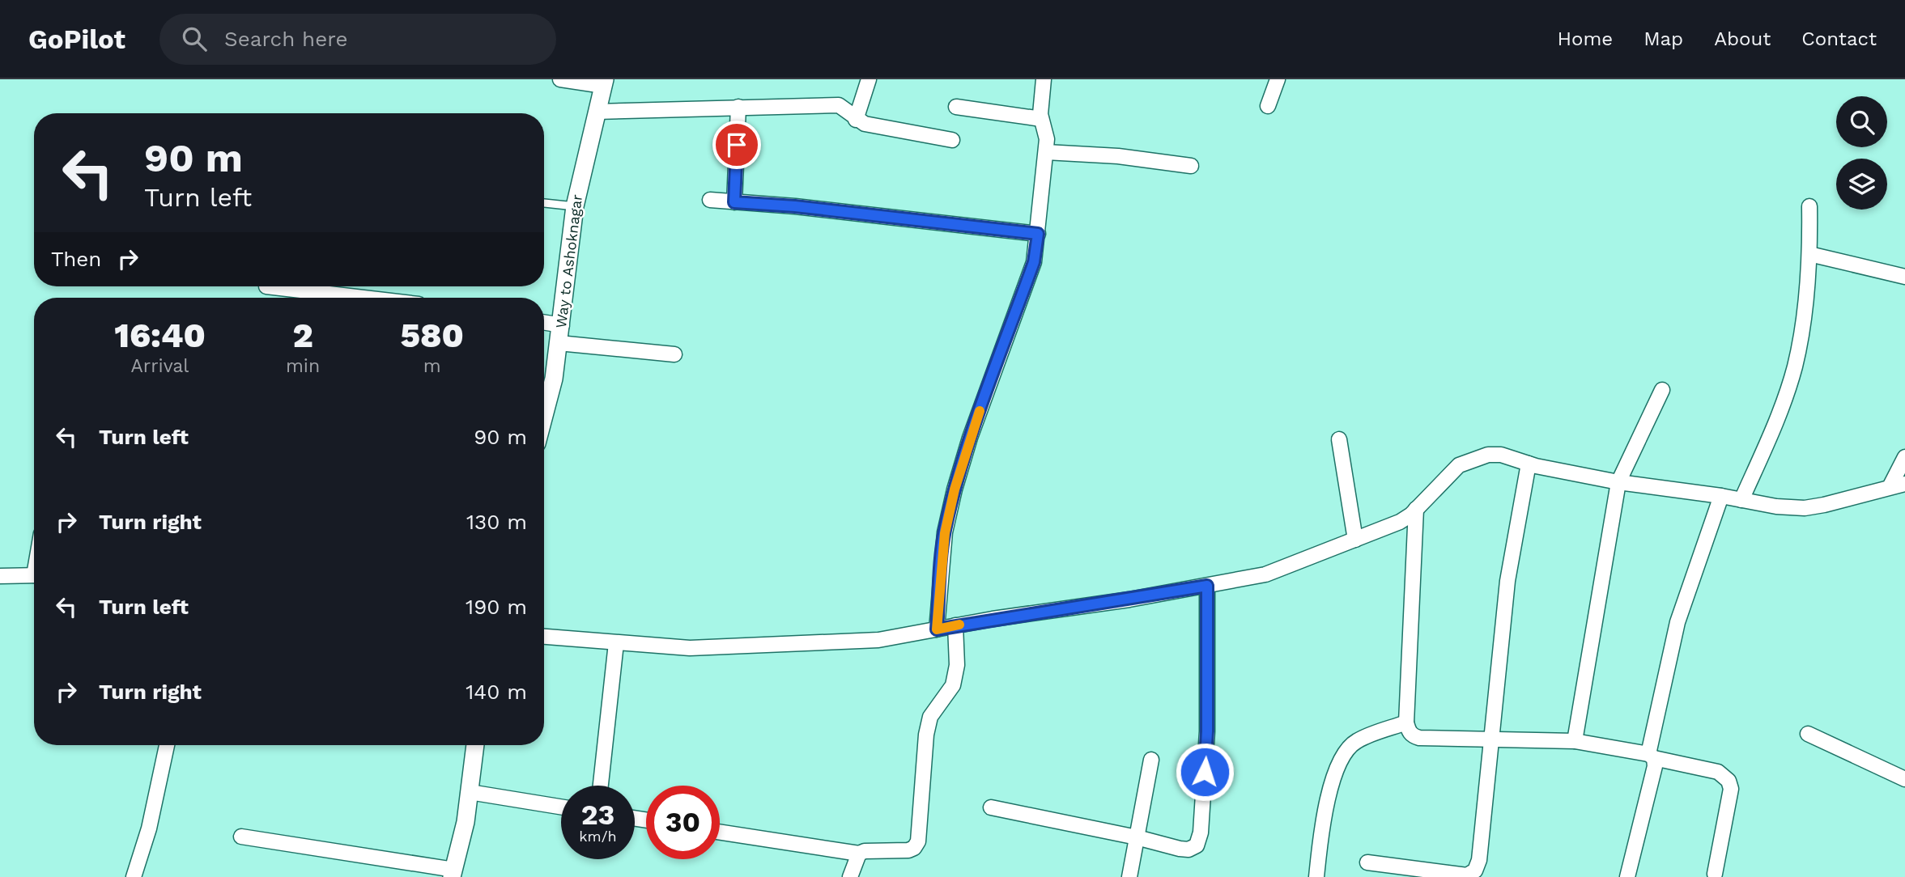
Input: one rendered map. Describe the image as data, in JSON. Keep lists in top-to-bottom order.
{
  "streets": {
    "street": ["Way to Ashoknagar"]
  },
  "page": {
    "header": "GoPilot",
    "search": "Search here",
    "nav": [
      "Home",
      "Map",
      "About",
      "Contact"
    ],
    "turn": ["90 m", "Turn left"],
    "then": "Then",
    "eta": [
      "16:40",
      "Arrival",
      "2",
      "min",
      "580",
      "m"
    ],
    "list": [
      {
        "name": "Turn left",
        "value": "90 m"
      },
      {
        "name": "Turn right",
        "value": "130 m"
      },
      {
        "name": "Turn left",
        "value": "190 m"
      },
      {
        "name": "Turn right",
        "value": "140 m"
      }
    ],
    "speed": "23 km/h",
    "limit": "30"
  }
}
